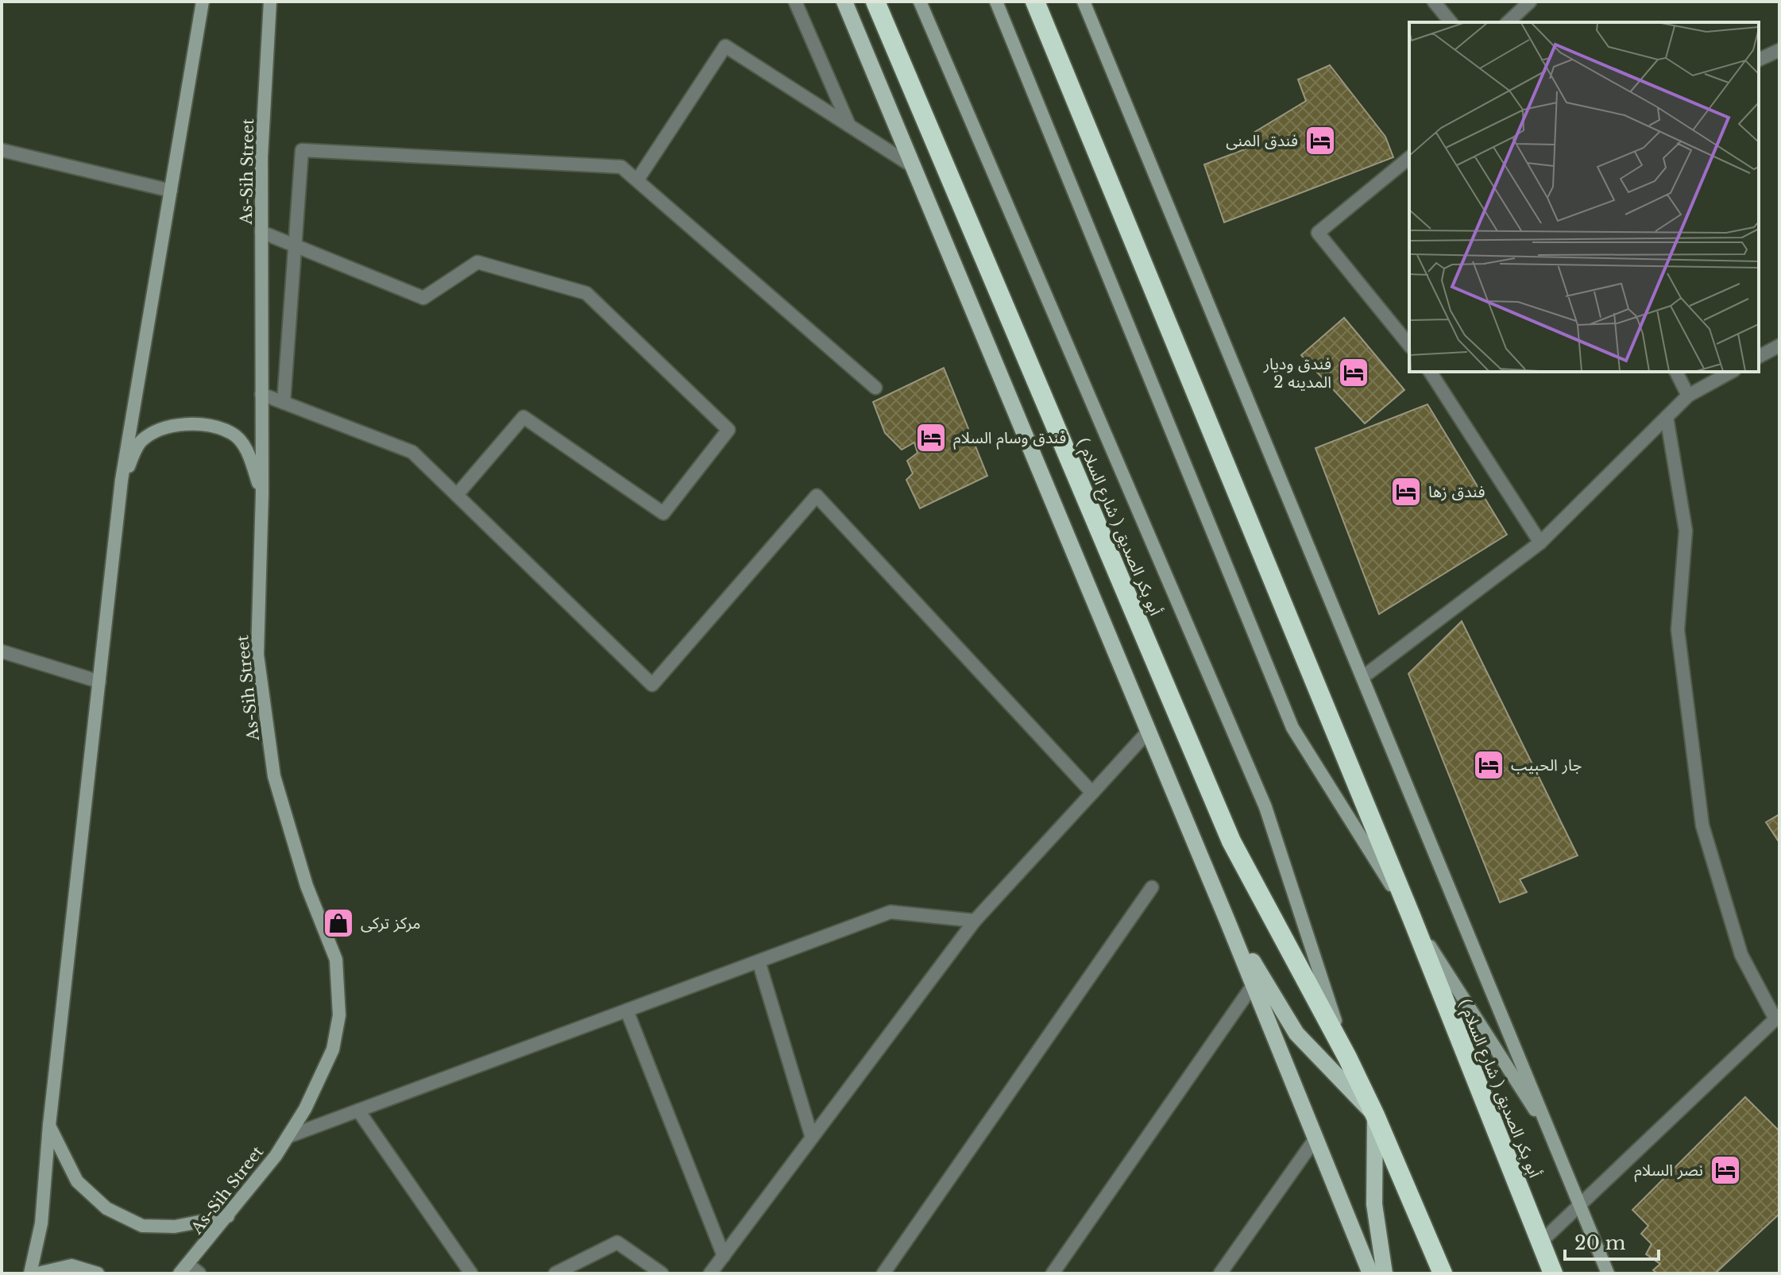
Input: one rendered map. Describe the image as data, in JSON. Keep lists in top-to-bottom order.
{
  "streets": {
    "highway": ["( شارع السلام ) أبو بكر الصديق"],
    "main road": ["As-Sih Street"]
  },
  "places": {
    "hotel": [
      "فندق المنى",
      "فندق وديار المدينه 2",
      "فندق وسام السلام",
      "فندق زها",
      "جار الحبيب",
      "نصر السلام"
    ],
    "shop": ["مركز تركى"]
  },
  "scale_bar": "20 m"
}
